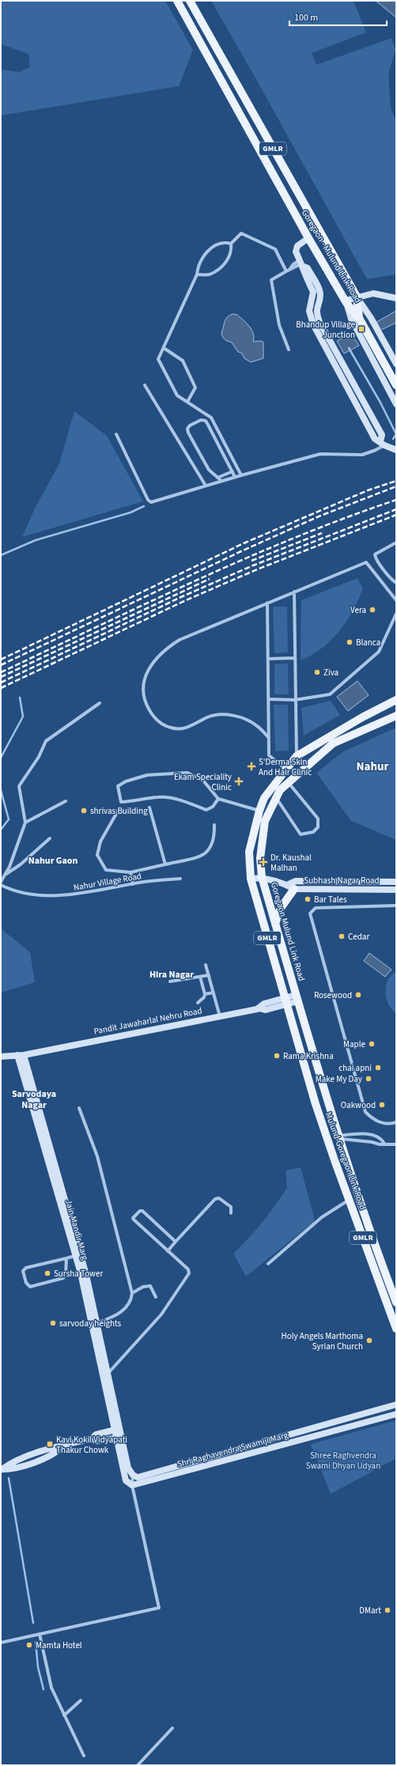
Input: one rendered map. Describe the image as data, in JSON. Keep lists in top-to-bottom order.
{
  "streets": {
    "main road": [
      "GMLR",
      "Goregaon - Mulund Link Road",
      "Goregaon Mulund Link Road",
      "Mulund-Goregaon Link Road"
    ],
    "street": [
      "Subhash Nagar Road",
      "Nahur Village Road",
      "Pandit Jawaharlal Nehru Road",
      "Jain Mandir Marg",
      "Shri Raghavendra Swamiji Marg"
    ]
  },
  "crossings": [
    ["GMLR", "Pandit Jawaharlal Nehru Road"],
    ["GMLR", "Mulund-Goregaon Link Road"],
    ["Subhash Nagar Road", "Goregaon Mulund Link Road"],
    ["Goregaon Mulund Link Road", "Mulund-Goregaon Link Road"],
    ["Pandit Jawaharlal Nehru Road", "Mulund-Goregaon Link Road"],
    ["Pandit Jawaharlal Nehru Road", "Jain Mandir Marg"]
  ],
  "districts": [
    "Nahur",
    "Nahur Gaon",
    "Hira Nagar",
    "Sarvodaya Nagar"
  ],
  "parks": ["Shree Raghvendra Swami Dhyan Udyan"],
  "places": {
    "transit": ["Bhandup Village Junction", "Kavi Kokil Vidyapati Thakur Chowk"],
    "other": [
      "Vera",
      "Blanca",
      "Ziva",
      "shrivas Building",
      "Bar Tales",
      "Cedar",
      "Rosewood",
      "Maple",
      "Rama Krishna",
      "chai apni",
      "Make My Day",
      "Oakwood",
      "Sursha Tower",
      "sarvoday heights",
      "Holy Angels Marthoma Syrian Church",
      "DMart",
      "Mamta Hotel"
    ],
    "health": ["S'Derma Skin And Hair Clinic", "Ekam Speciality Clinic", "Dr. Kaushal Malhan"]
  },
  "scale_bar": "100 m"
}
